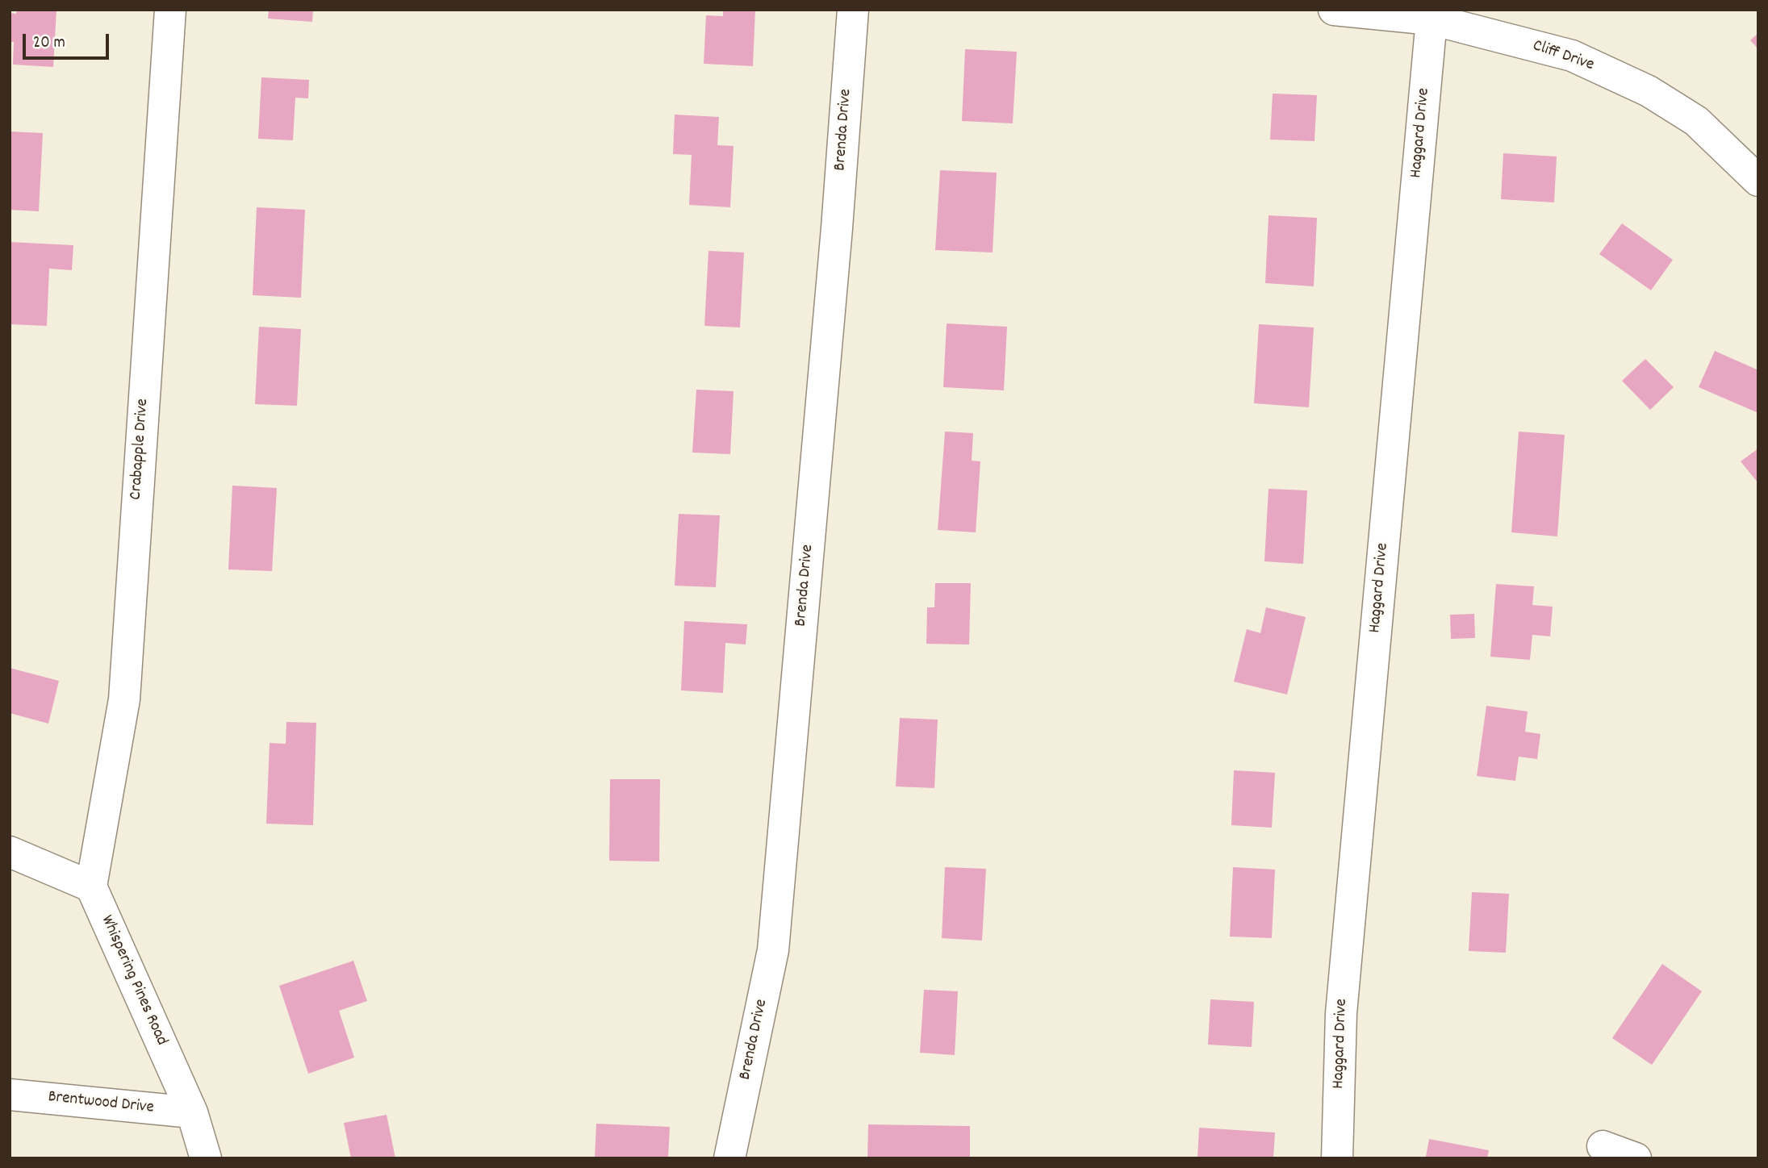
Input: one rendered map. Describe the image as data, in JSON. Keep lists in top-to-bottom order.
{
  "streets": {
    "street": [
      "Cliff Drive",
      "Brenda Drive",
      "Haggard Drive",
      "Crabapple Drive",
      "Whispering Pines Road",
      "Brentwood Drive"
    ]
  },
  "crossings": [
    ["Cliff Drive", "Haggard Drive"],
    ["Crabapple Drive", "Whispering Pines Road"],
    ["Whispering Pines Road", "Brentwood Drive"]
  ],
  "scale_bar": "20 m"
}
